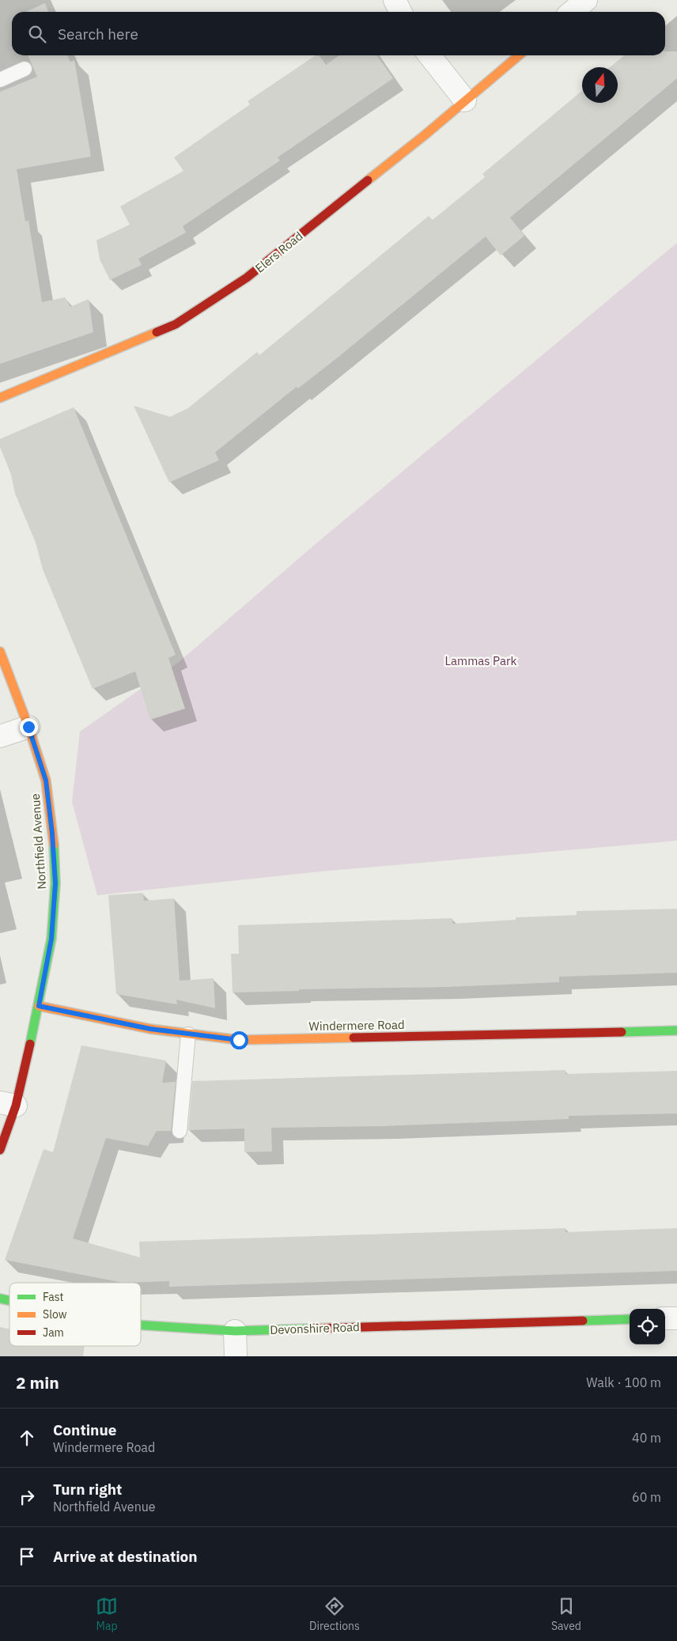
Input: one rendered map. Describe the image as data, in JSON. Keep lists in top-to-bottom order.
{
  "streets": {
    "street": [
      "Elers Road",
      "Northfield Avenue",
      "Windermere Road",
      "Devonshire Road"
    ]
  },
  "crossings": [
    ["Northfield Avenue", "Windermere Road"]
  ],
  "parks": ["Lammas Park"],
  "legend": ["Fast", "Slow", "Jam"],
  "north": "top",
  "page": {
    "search": "Search here",
    "heading": ["2 min", "Walk · 100 m"],
    "list": [
      ["Continue", "Windermere Road", "40 m"],
      ["Turn right", "Northfield Avenue", "60 m"],
      "Arrive at destination"
    ],
    "nav": ["Map", "Directions", "Saved"]
  }
}
